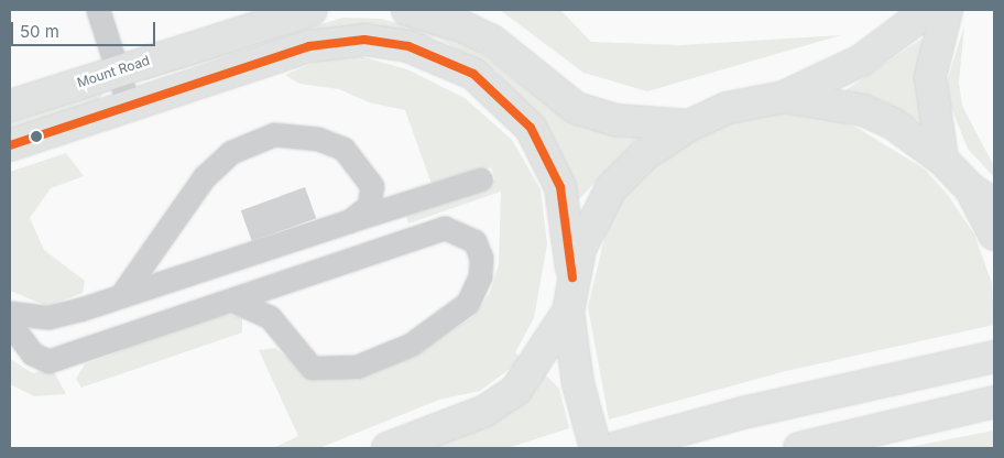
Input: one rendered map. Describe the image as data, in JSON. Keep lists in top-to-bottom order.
{
  "streets": {
    "main road": ["Mount Road"]
  },
  "scale_bar": "50 m"
}
